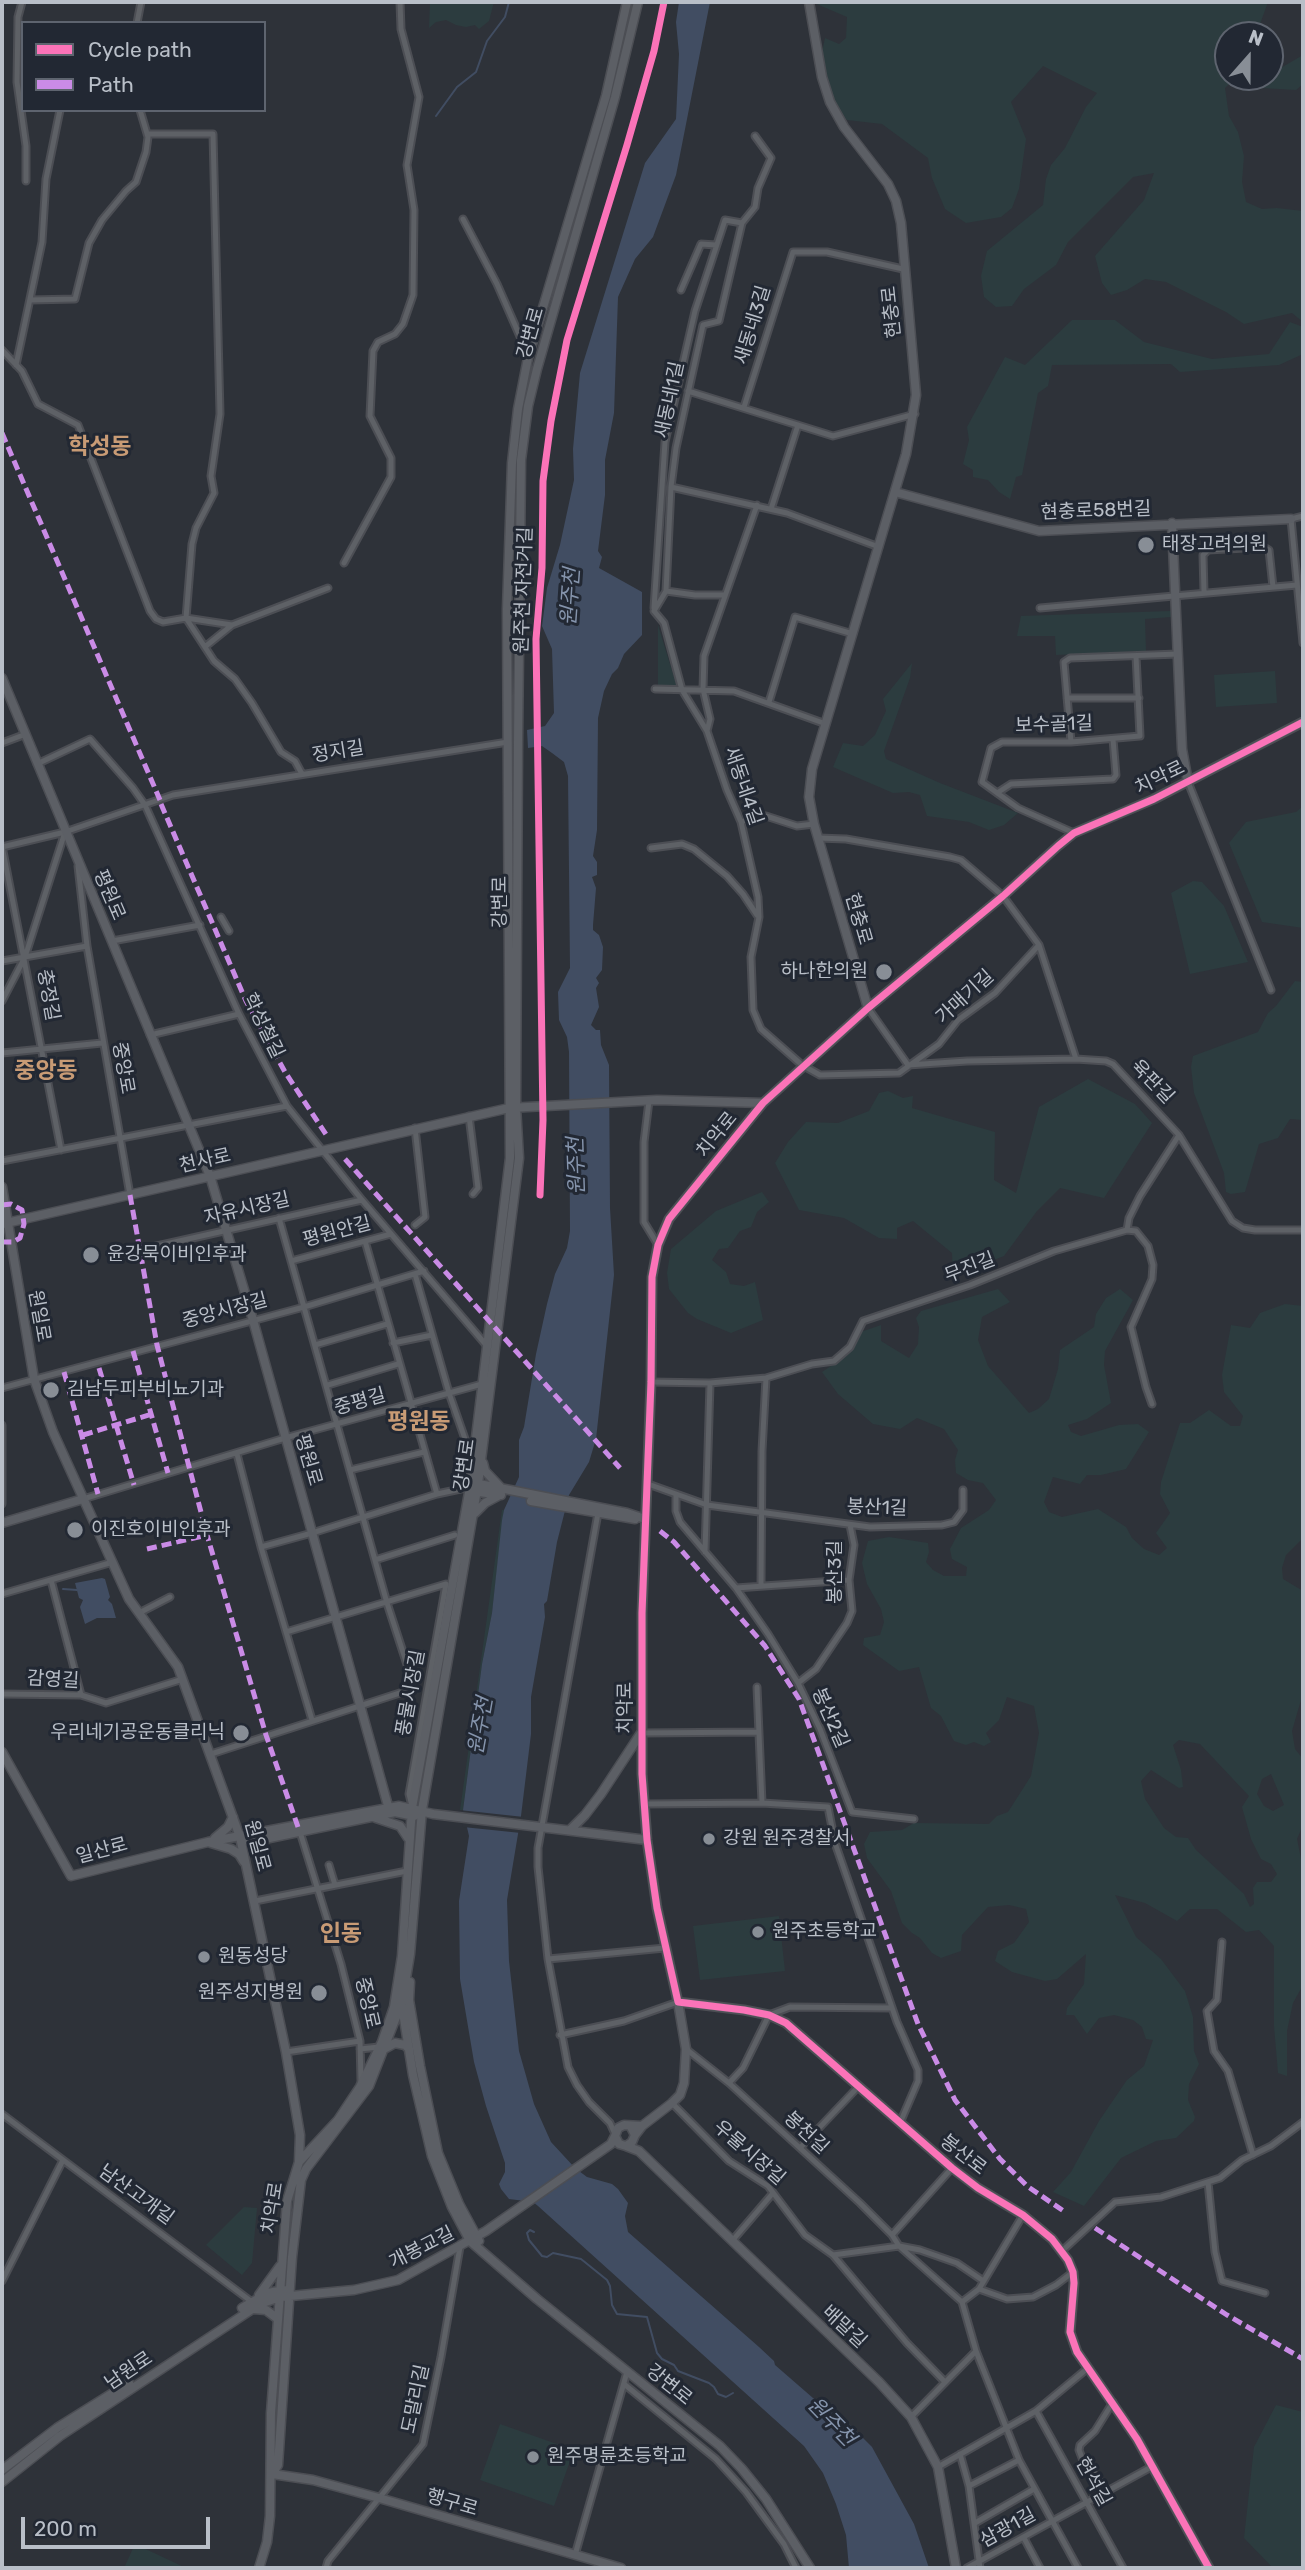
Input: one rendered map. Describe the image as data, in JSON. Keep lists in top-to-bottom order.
{
  "streets": {
    "street": [
      "현충로",
      "새동네3길",
      "강변로",
      "새동네1길",
      "현충로58번길",
      "보수골1길",
      "정지길",
      "치악로",
      "새동네4길",
      "평원로",
      "충정길",
      "가매기길",
      "학성철길",
      "중앙로",
      "육판길",
      "천사로",
      "자유시장길",
      "평원안길",
      "무진길",
      "중앙시장길",
      "원일로",
      "중평길",
      "봉산1길",
      "봉산3길",
      "감영길",
      "풍물시장길",
      "봉산2길",
      "일산로",
      "봉천길",
      "우물시장길",
      "봉산로",
      "남산고개길",
      "개봉교길",
      "배말길",
      "남원로",
      "도말리길",
      "현석길",
      "행구로",
      "삼광1길"
    ],
    "cycle path": ["원주천 자전거길"]
  },
  "crossings": [
    ["현충로", "새동네3길"],
    ["현충로", "현충로58번길"],
    ["현충로", "치악로"],
    ["강변로", "정지길"],
    ["강변로", "치악로"],
    ["강변로", "학성철길"],
    ["강변로", "천사로"],
    ["강변로", "중평길"],
    ["강변로", "풍물시장길"],
    ["강변로", "개봉교길"],
    ["정지길", "평원로"],
    ["정지길", "충정길"],
    ["정지길", "학성철길"],
    ["치악로", "새동네4길"],
    ["치악로", "중앙로"],
    ["치악로", "무진길"],
    ["치악로", "원일로"],
    ["치악로", "봉산1길"],
    ["치악로", "풍물시장길"],
    ["치악로", "개봉교길"],
    ["치악로", "남원로"],
    ["치악로", "행구로"],
    ["평원로", "학성철길"],
    ["평원로", "중앙로"],
    ["평원로", "천사로"],
    ["평원로", "자유시장길"],
    ["평원로", "평원안길"],
    ["평원로", "중앙시장길"],
    ["평원로", "중평길"],
    ["가매기길", "육판길"],
    ["학성철길", "천사로"],
    ["학성철길", "자유시장길"],
    ["학성철길", "평원안길"],
    ["학성철길", "중앙시장길"],
    ["중앙로", "천사로"],
    ["중앙로", "일산로"],
    ["천사로", "원일로"],
    ["자유시장길", "평원안길"],
    ["평원안길", "중앙시장길"],
    ["평원안길", "중평길"],
    ["평원안길", "풍물시장길"],
    ["중앙시장길", "원일로"],
    ["중앙시장길", "중평길"],
    ["원일로", "중평길"],
    ["원일로", "감영길"],
    ["원일로", "일산로"],
    ["봉산1길", "봉산3길"],
    ["봉산1길", "봉산2길"],
    ["봉산3길", "봉산2길"],
    ["봉천길", "봉산로"],
    ["남산고개길", "남원로"],
    ["개봉교길", "남원로"],
    ["개봉교길", "도말리길"],
    ["도말리길", "행구로"]
  ],
  "districts": [
    "학성동",
    "중앙동",
    "평원동",
    "인동"
  ],
  "water": ["원주천"],
  "places": [
    "태장고려의원",
    "하나한의원",
    "윤강묵이비인후과",
    "김남두피부비뇨기과",
    "이진호이비인후과",
    "우리네기공운동클리닉",
    "강원 원주경찰서",
    "원주초등학교",
    "원동성당",
    "원주성지병원",
    "원주명륜초등학교"
  ],
  "legend": ["Cycle path", "Path"],
  "scale_bar": "200 m",
  "north": "top"
}
